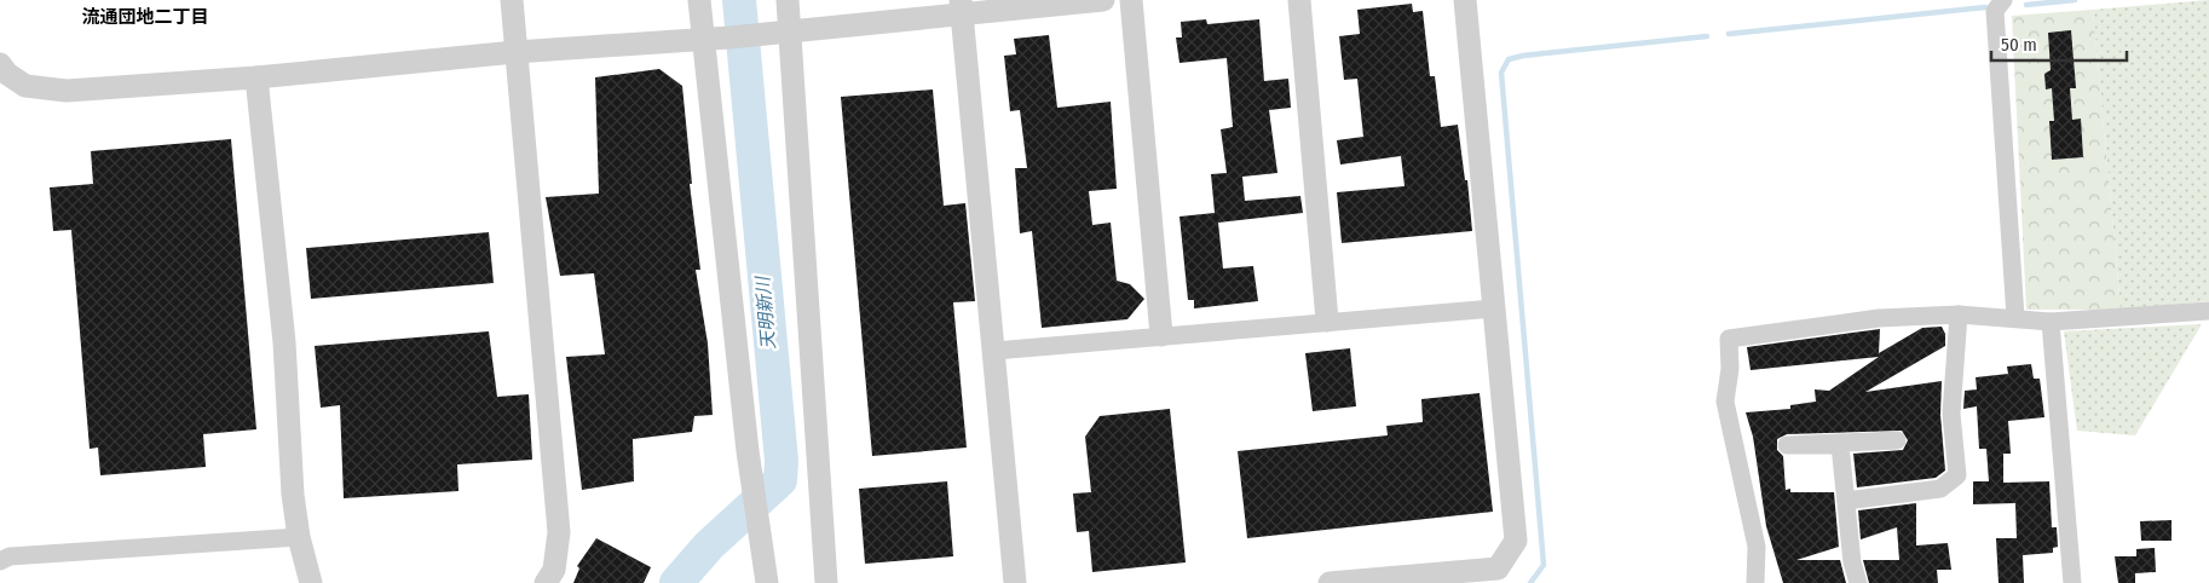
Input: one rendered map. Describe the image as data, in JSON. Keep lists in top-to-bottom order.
{
  "districts": ["流通団地二丁目"],
  "water": ["天明新川"],
  "scale_bar": "50 m"
}
